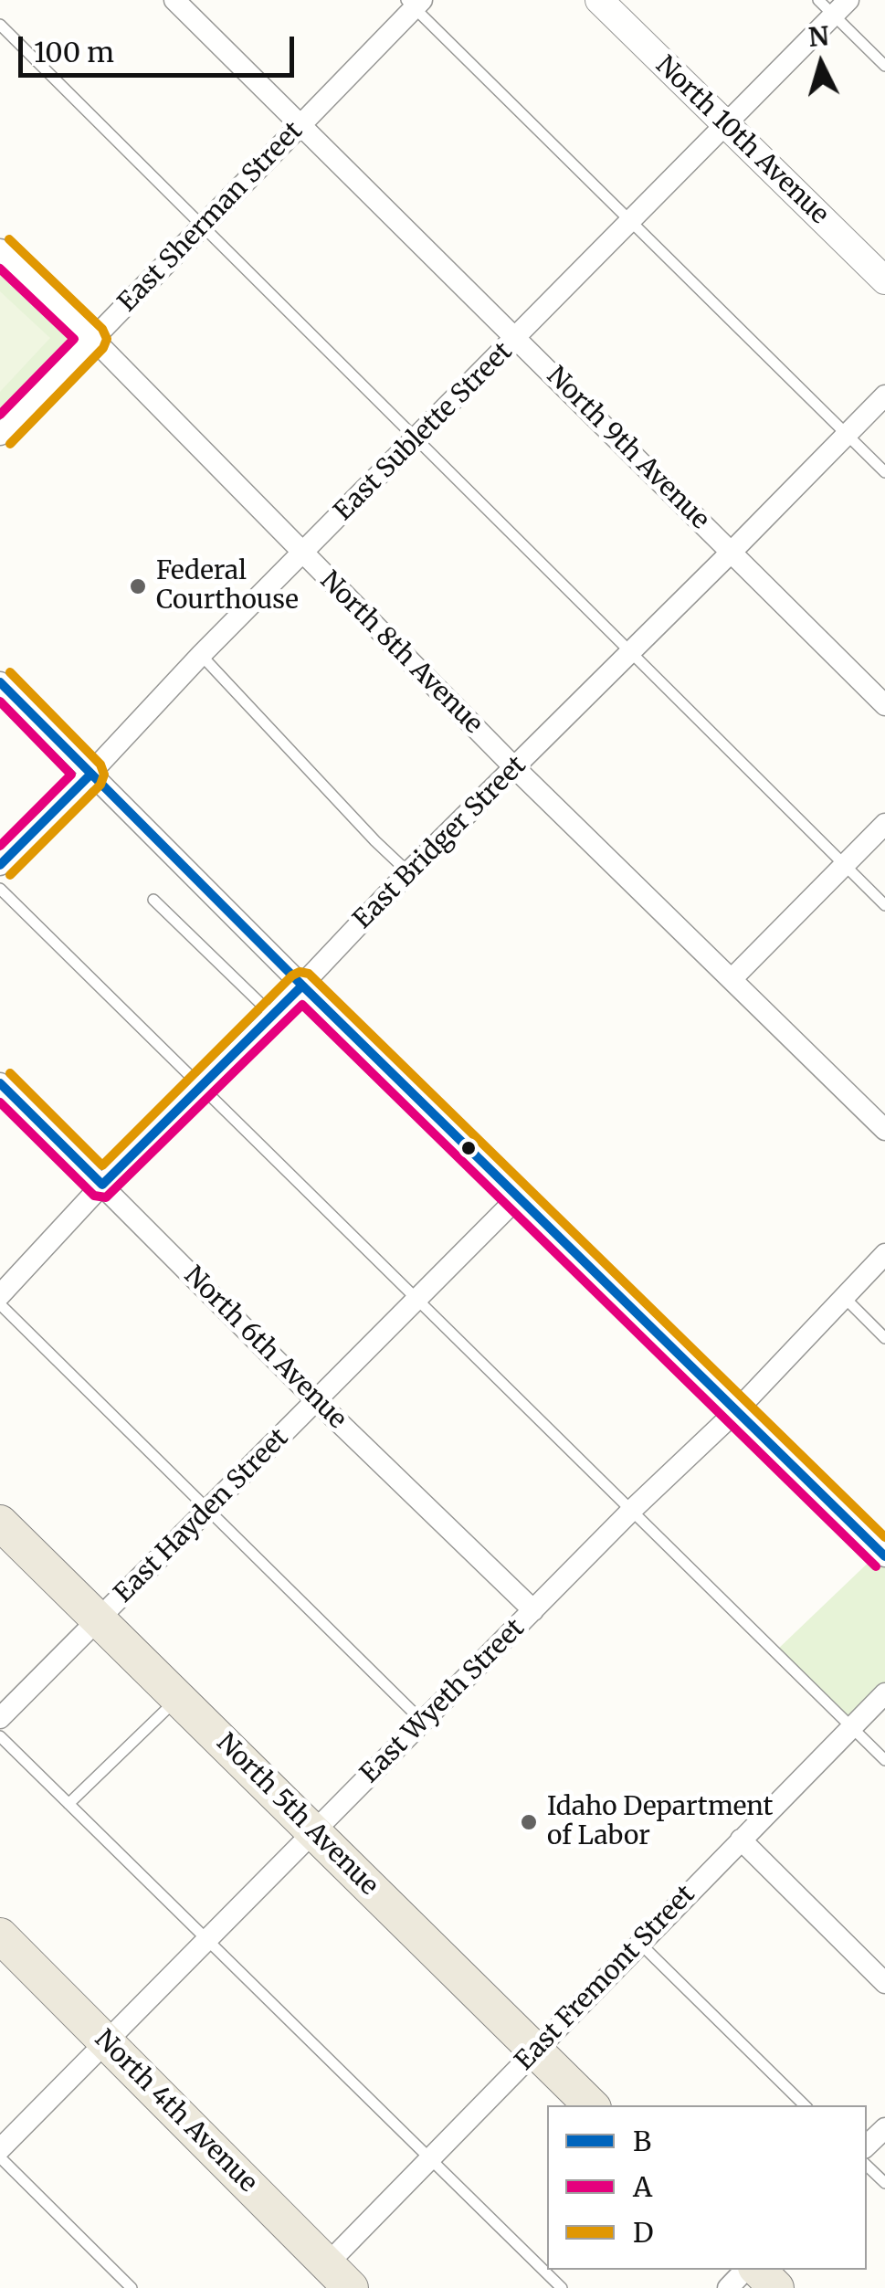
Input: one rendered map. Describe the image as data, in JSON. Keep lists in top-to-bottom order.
{
  "streets": {
    "main road": ["North 5th Avenue", "North 4th Avenue"],
    "street": [
      "North 10th Avenue",
      "East Sherman Street",
      "East Sublette Street",
      "North 9th Avenue",
      "North 8th Avenue",
      "East Bridger Street",
      "North 6th Avenue",
      "East Hayden Street",
      "East Wyeth Street",
      "East Fremont Street"
    ]
  },
  "crossings": [
    ["North 10th Avenue", "East Sublette Street"],
    ["East Sherman Street", "North 9th Avenue"],
    ["East Sherman Street", "North 8th Avenue"],
    ["East Sublette Street", "North 9th Avenue"],
    ["East Sublette Street", "North 8th Avenue"],
    ["North 9th Avenue", "East Bridger Street"],
    ["North 8th Avenue", "East Bridger Street"],
    ["East Bridger Street", "North 6th Avenue"],
    ["North 6th Avenue", "East Hayden Street"],
    ["North 6th Avenue", "East Wyeth Street"],
    ["East Hayden Street", "North 5th Avenue"],
    ["East Wyeth Street", "North 5th Avenue"],
    ["East Wyeth Street", "North 4th Avenue"],
    ["North 5th Avenue", "East Fremont Street"],
    ["East Fremont Street", "North 4th Avenue"]
  ],
  "places": ["Federal Courthouse", "Idaho Department of Labor"],
  "lines": ["transit line D", "transit line A", "transit line B"],
  "legend": ["B", "A", "D"],
  "scale_bar": "100 m",
  "north": "top"
}
